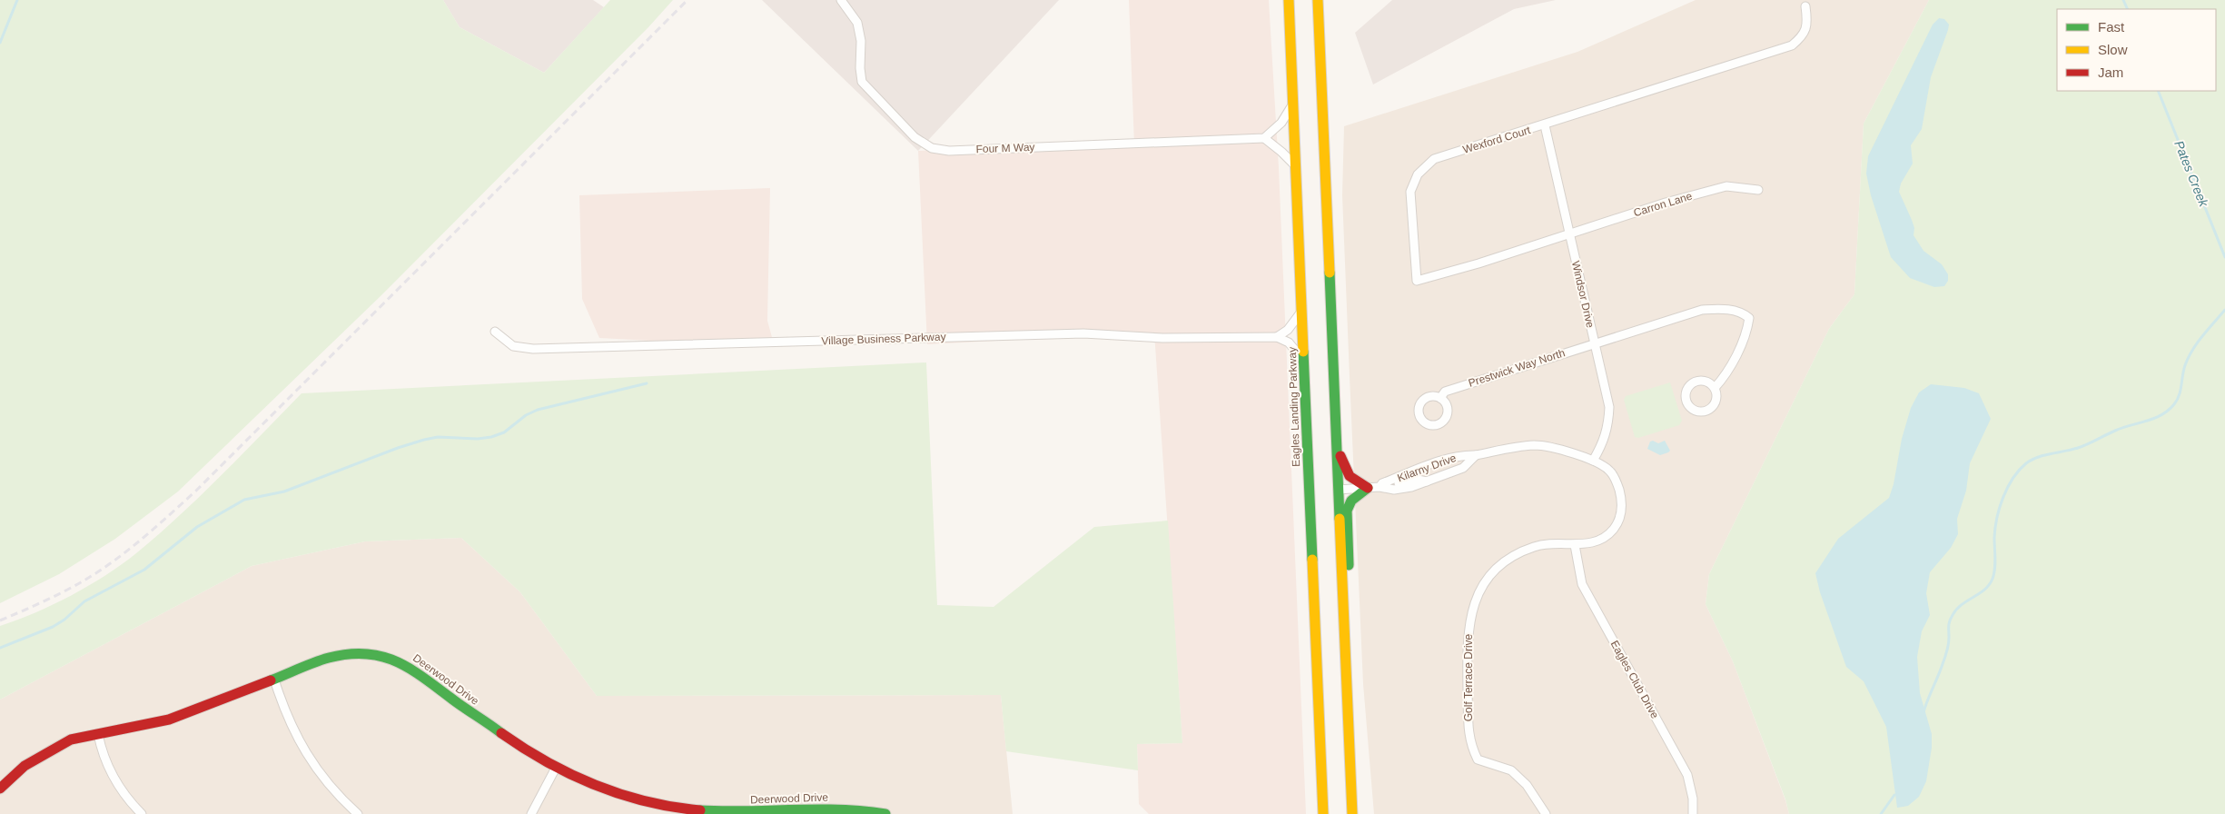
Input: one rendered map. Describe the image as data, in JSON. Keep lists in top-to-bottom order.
{
  "streets": {
    "main road": ["Eagles Landing Parkway", "Deerwood Drive"],
    "street": [
      "Wexford Court",
      "Four M Way",
      "Carron Lane",
      "Windsor Drive",
      "Village Business Parkway",
      "Prestwick Way North",
      "Kilarny Drive",
      "Golf Terrace Drive",
      "Eagles Club Drive"
    ]
  },
  "crossings": [
    ["Wexford Court", "Carron Lane"],
    ["Wexford Court", "Windsor Drive"],
    ["Carron Lane", "Windsor Drive"],
    ["Windsor Drive", "Prestwick Way North"],
    ["Windsor Drive", "Kilarny Drive"],
    ["Kilarny Drive", "Golf Terrace Drive"],
    ["Kilarny Drive", "Eagles Club Drive"],
    ["Golf Terrace Drive", "Eagles Club Drive"]
  ],
  "water": ["Pates Creek"],
  "legend": ["Fast", "Slow", "Jam"]
}
